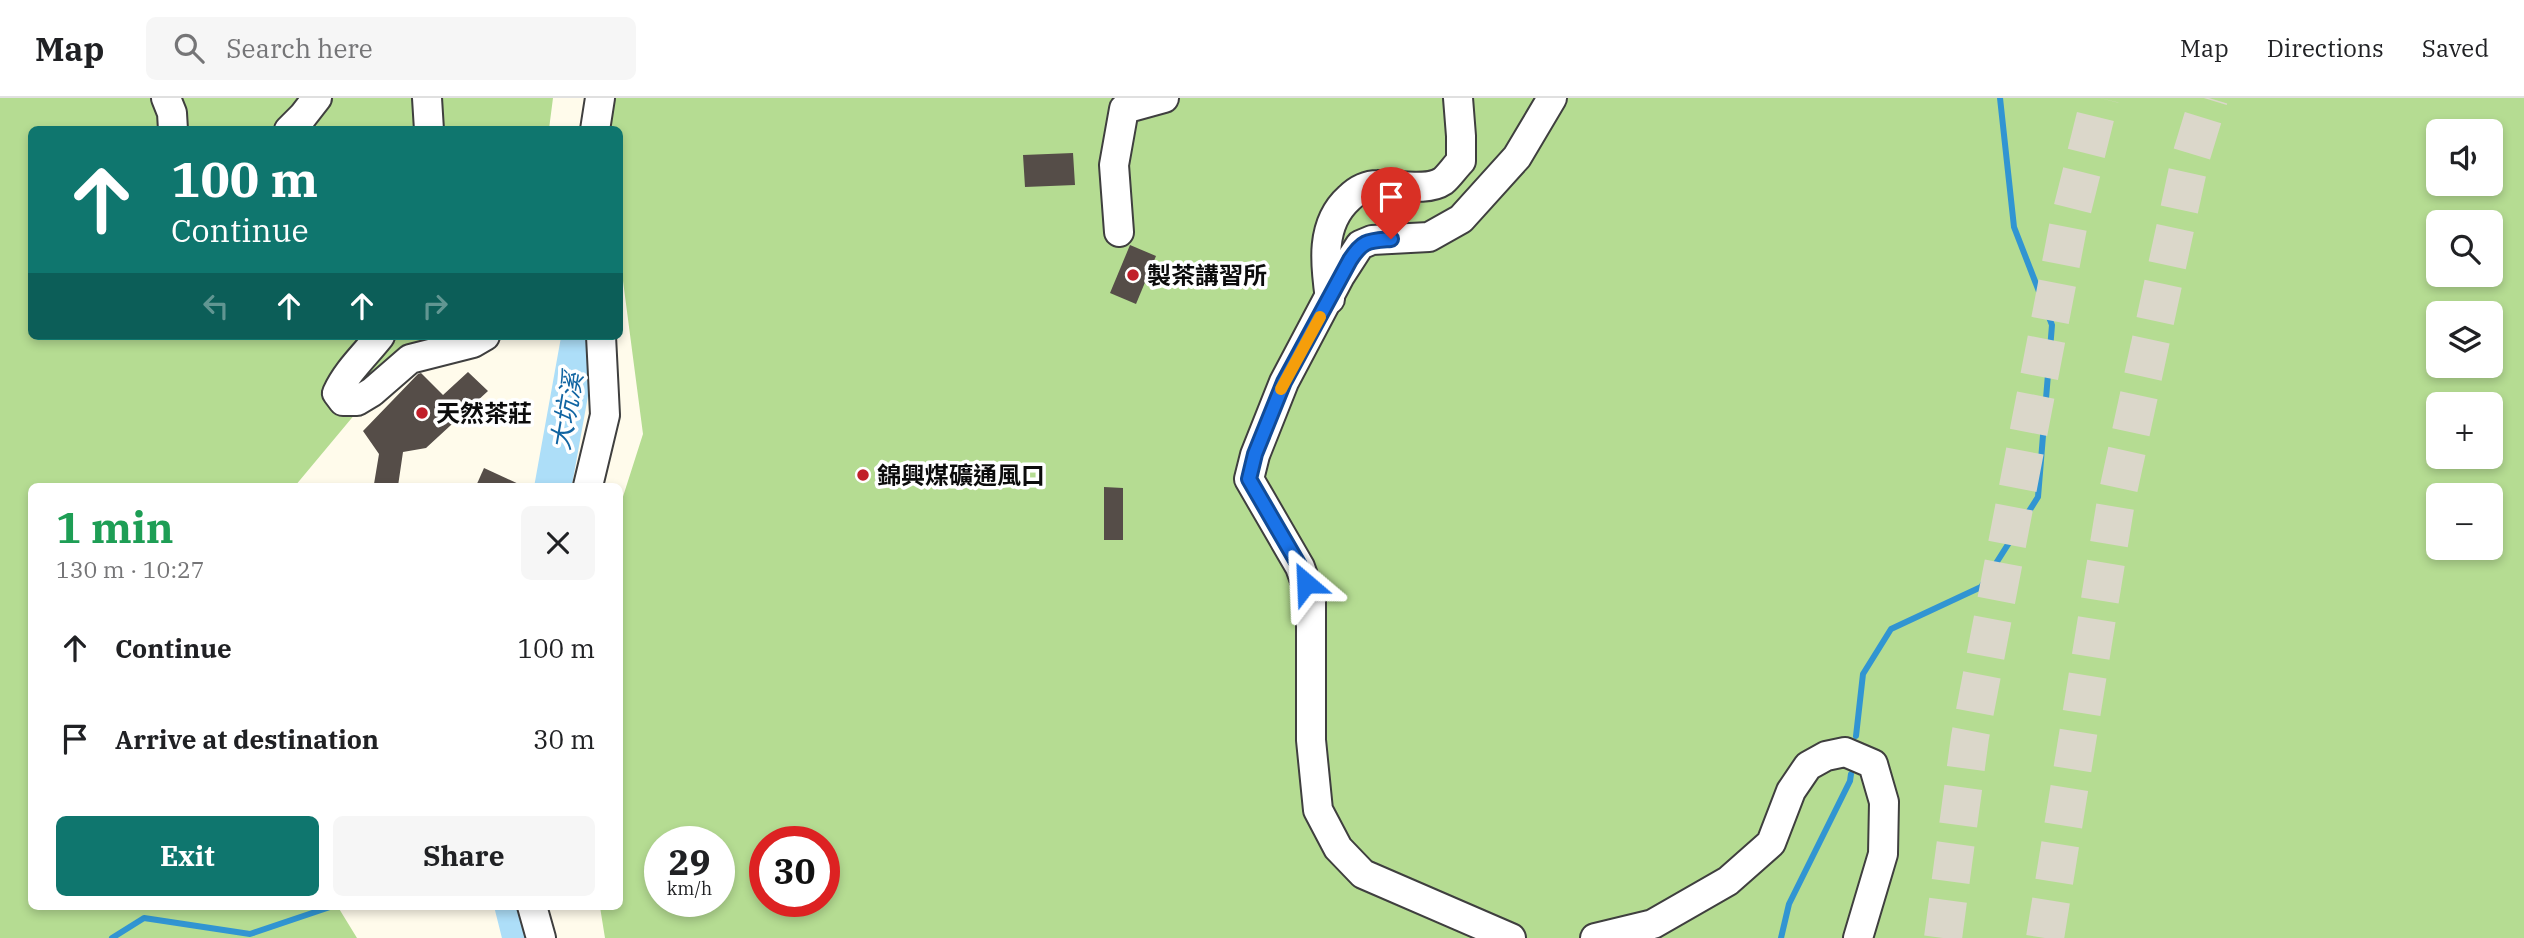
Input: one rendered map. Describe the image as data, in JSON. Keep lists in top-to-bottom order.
{
  "water": ["大坑溪"],
  "places": ["製茶講習所", "天然茶莊", "錦興煤礦通風口"],
  "page": {
    "header": "Map",
    "search": "Search here",
    "nav": ["Map", "Directions", "Saved"],
    "map_buttons": ["+", "−"],
    "turn": ["100 m", "Continue"],
    "heading": ["1 min", "130 m · 10:27"],
    "list": [
      {
        "name": "Continue",
        "value": "100 m"
      },
      {
        "name": "Arrive at destination",
        "value": "30 m"
      }
    ],
    "buttons": ["Exit", "Share"],
    "speed": "29 km/h",
    "limit": "30"
  }
}
